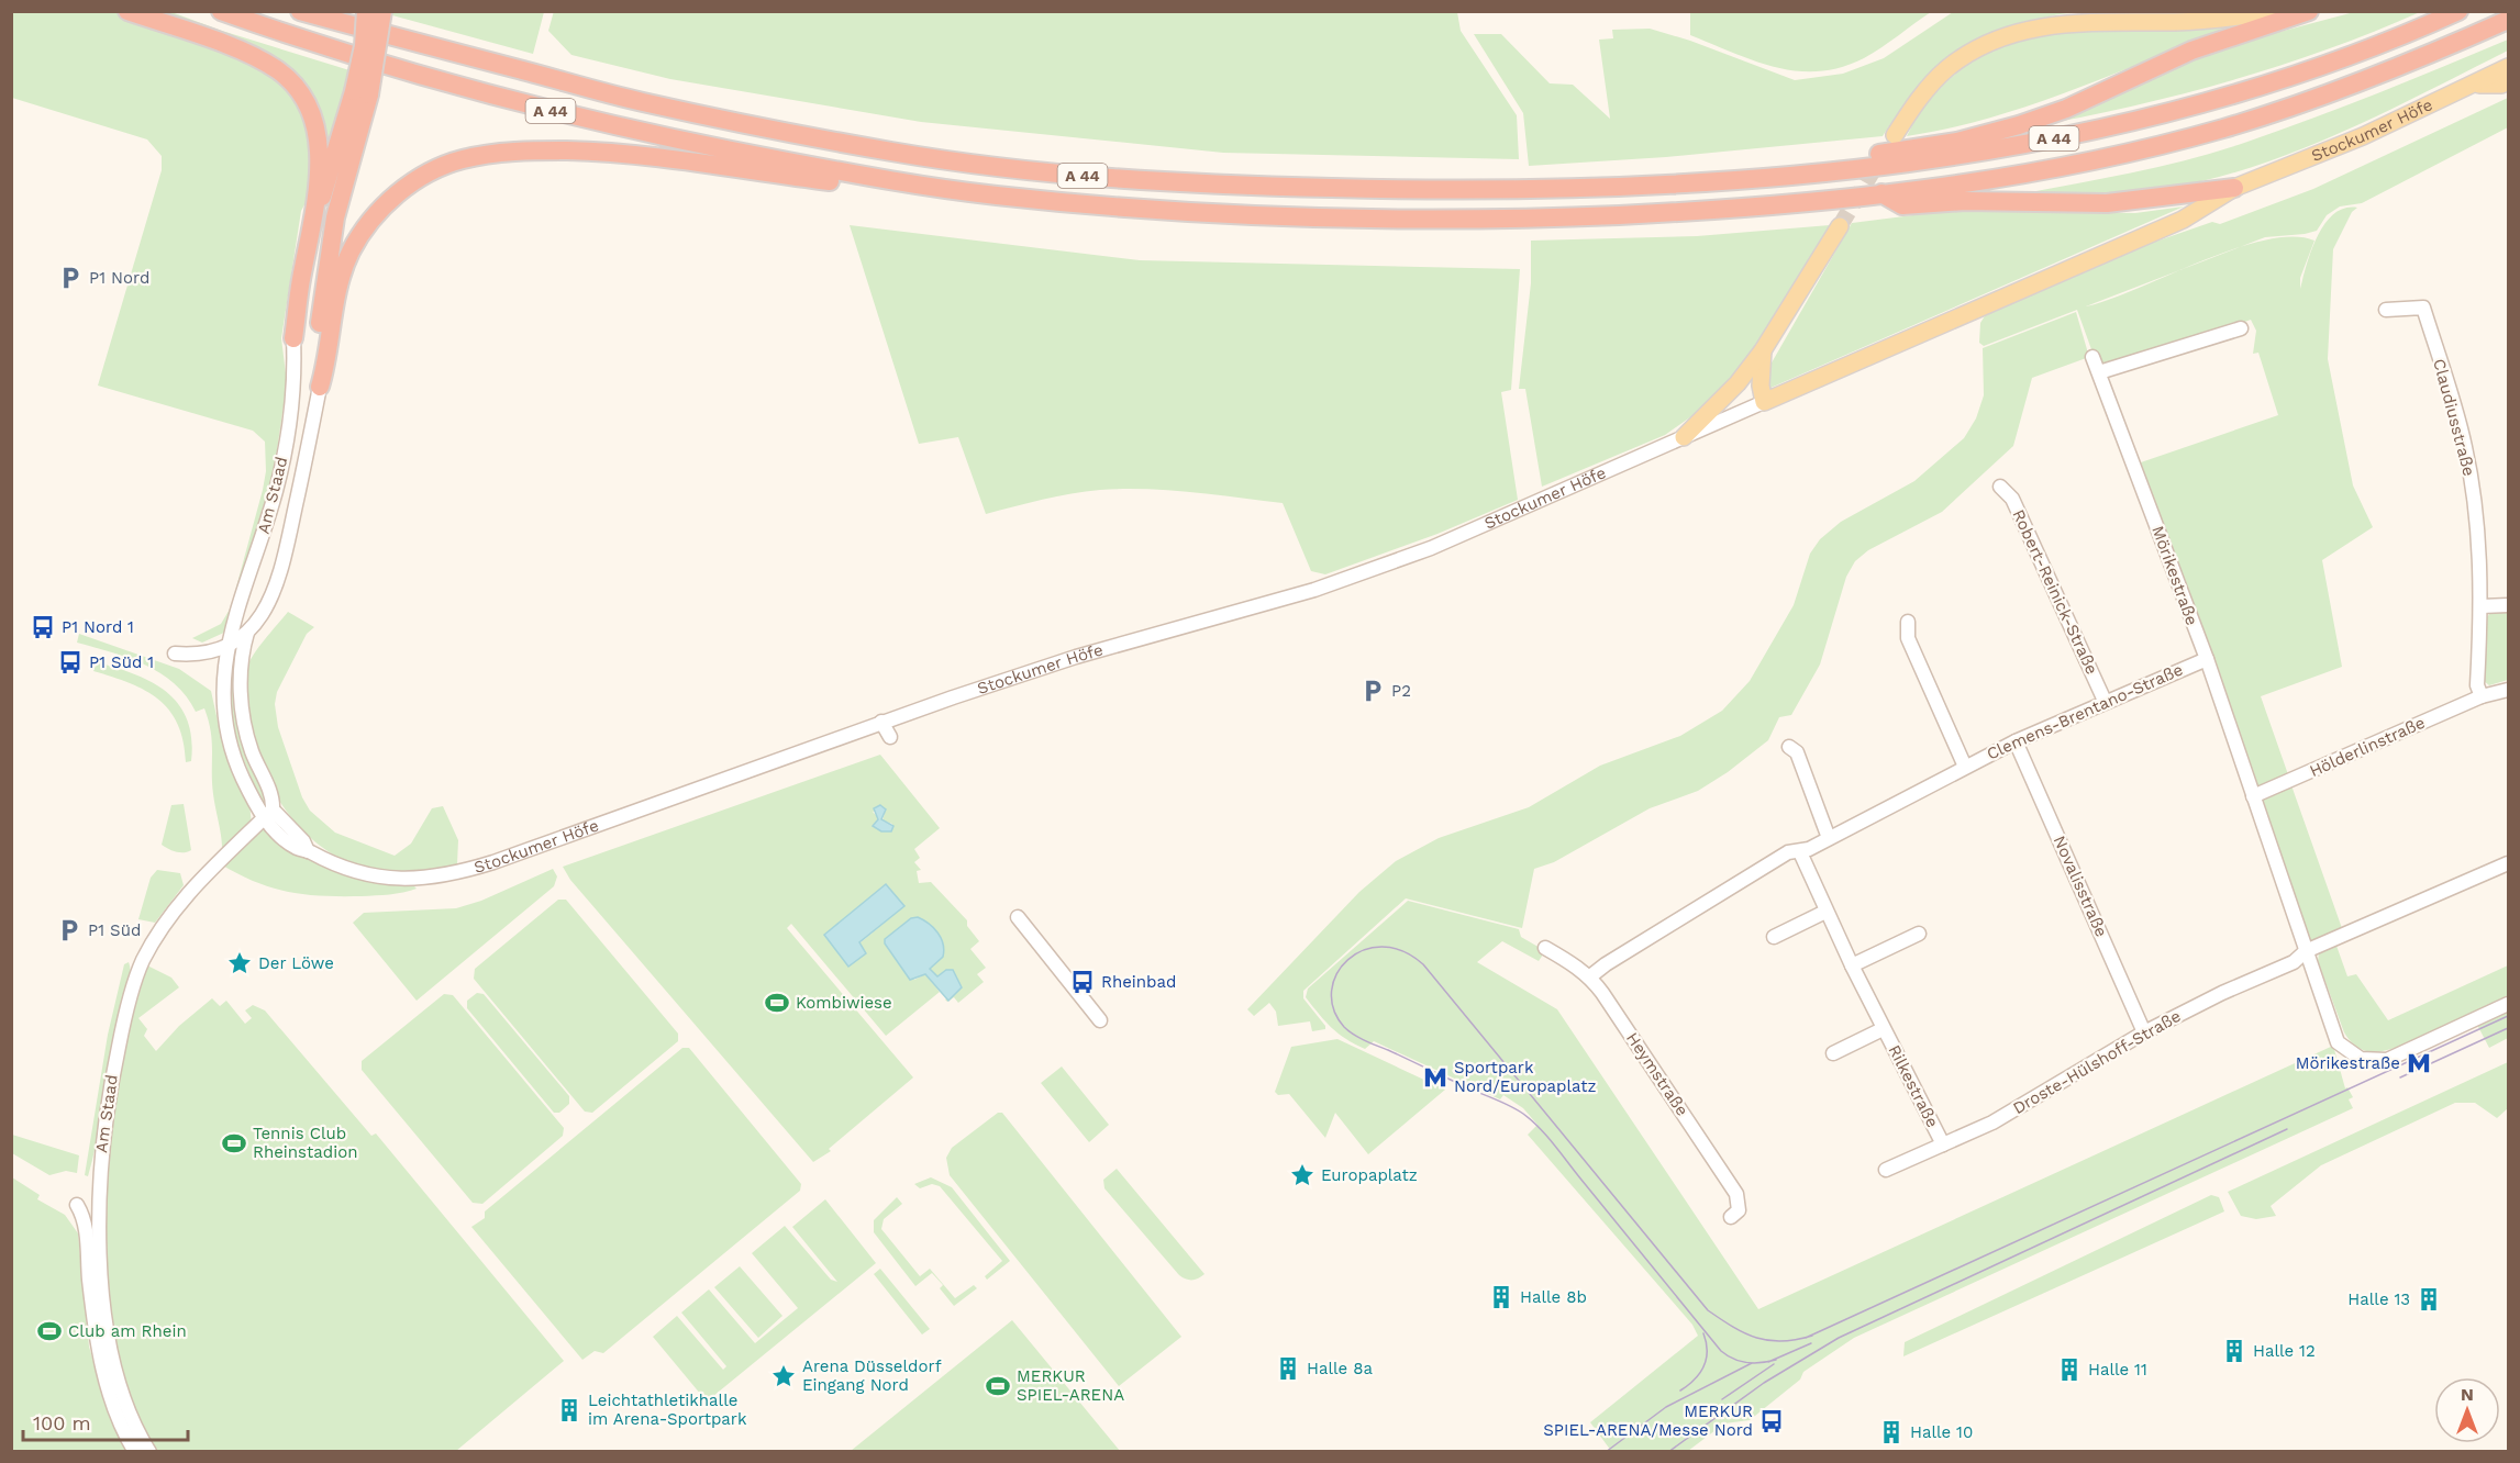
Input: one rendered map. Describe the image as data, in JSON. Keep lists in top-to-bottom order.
{
  "streets": {
    "highway": ["A 44"],
    "main road": ["Stockumer Höfe"],
    "street": [
      "Claudiusstraße",
      "Am Staad",
      "Mörikestraße",
      "Robert-Reinick-Straße",
      "Clemens-Brentano-Straße",
      "Hölderlinstraße",
      "Novalisstraße",
      "Droste-Hülshoff-Straße",
      "Heymstraße",
      "Rilkestraße"
    ]
  },
  "crossings": [
    ["Stockumer Höfe", "Am Staad"],
    ["Claudiusstraße", "Hölderlinstraße"],
    ["Mörikestraße", "Clemens-Brentano-Straße"],
    ["Mörikestraße", "Hölderlinstraße"],
    ["Mörikestraße", "Droste-Hülshoff-Straße"],
    ["Robert-Reinick-Straße", "Clemens-Brentano-Straße"],
    ["Clemens-Brentano-Straße", "Novalisstraße"],
    ["Clemens-Brentano-Straße", "Heymstraße"],
    ["Clemens-Brentano-Straße", "Rilkestraße"],
    ["Novalisstraße", "Droste-Hülshoff-Straße"],
    ["Droste-Hülshoff-Straße", "Rilkestraße"]
  ],
  "places": {
    "parking": ["P1 Nord", "P2", "P1 Süd"],
    "bus stop": [
      "P1 Nord 1",
      "P1 Süd 1",
      "Rheinbad",
      "MERKUR SPIEL-ARENA/Messe Nord"
    ],
    "place": ["Der Löwe", "Europaplatz", "Arena Düsseldorf Eingang Nord"],
    "sports": [
      "Kombiwiese",
      "Tennis Club Rheinstadion",
      "Club am Rhein",
      "MERKUR SPIEL-ARENA"
    ],
    "metro station": ["Mörikestraße", "Sportpark Nord/Europaplatz"],
    "building": [
      "Halle 8b",
      "Halle 13",
      "Halle 12",
      "Halle 8a",
      "Halle 11",
      "Leichtathletikhalle im Arena-Sportpark",
      "Halle 10"
    ]
  },
  "scale_bar": "100 m",
  "north": "top"
}
